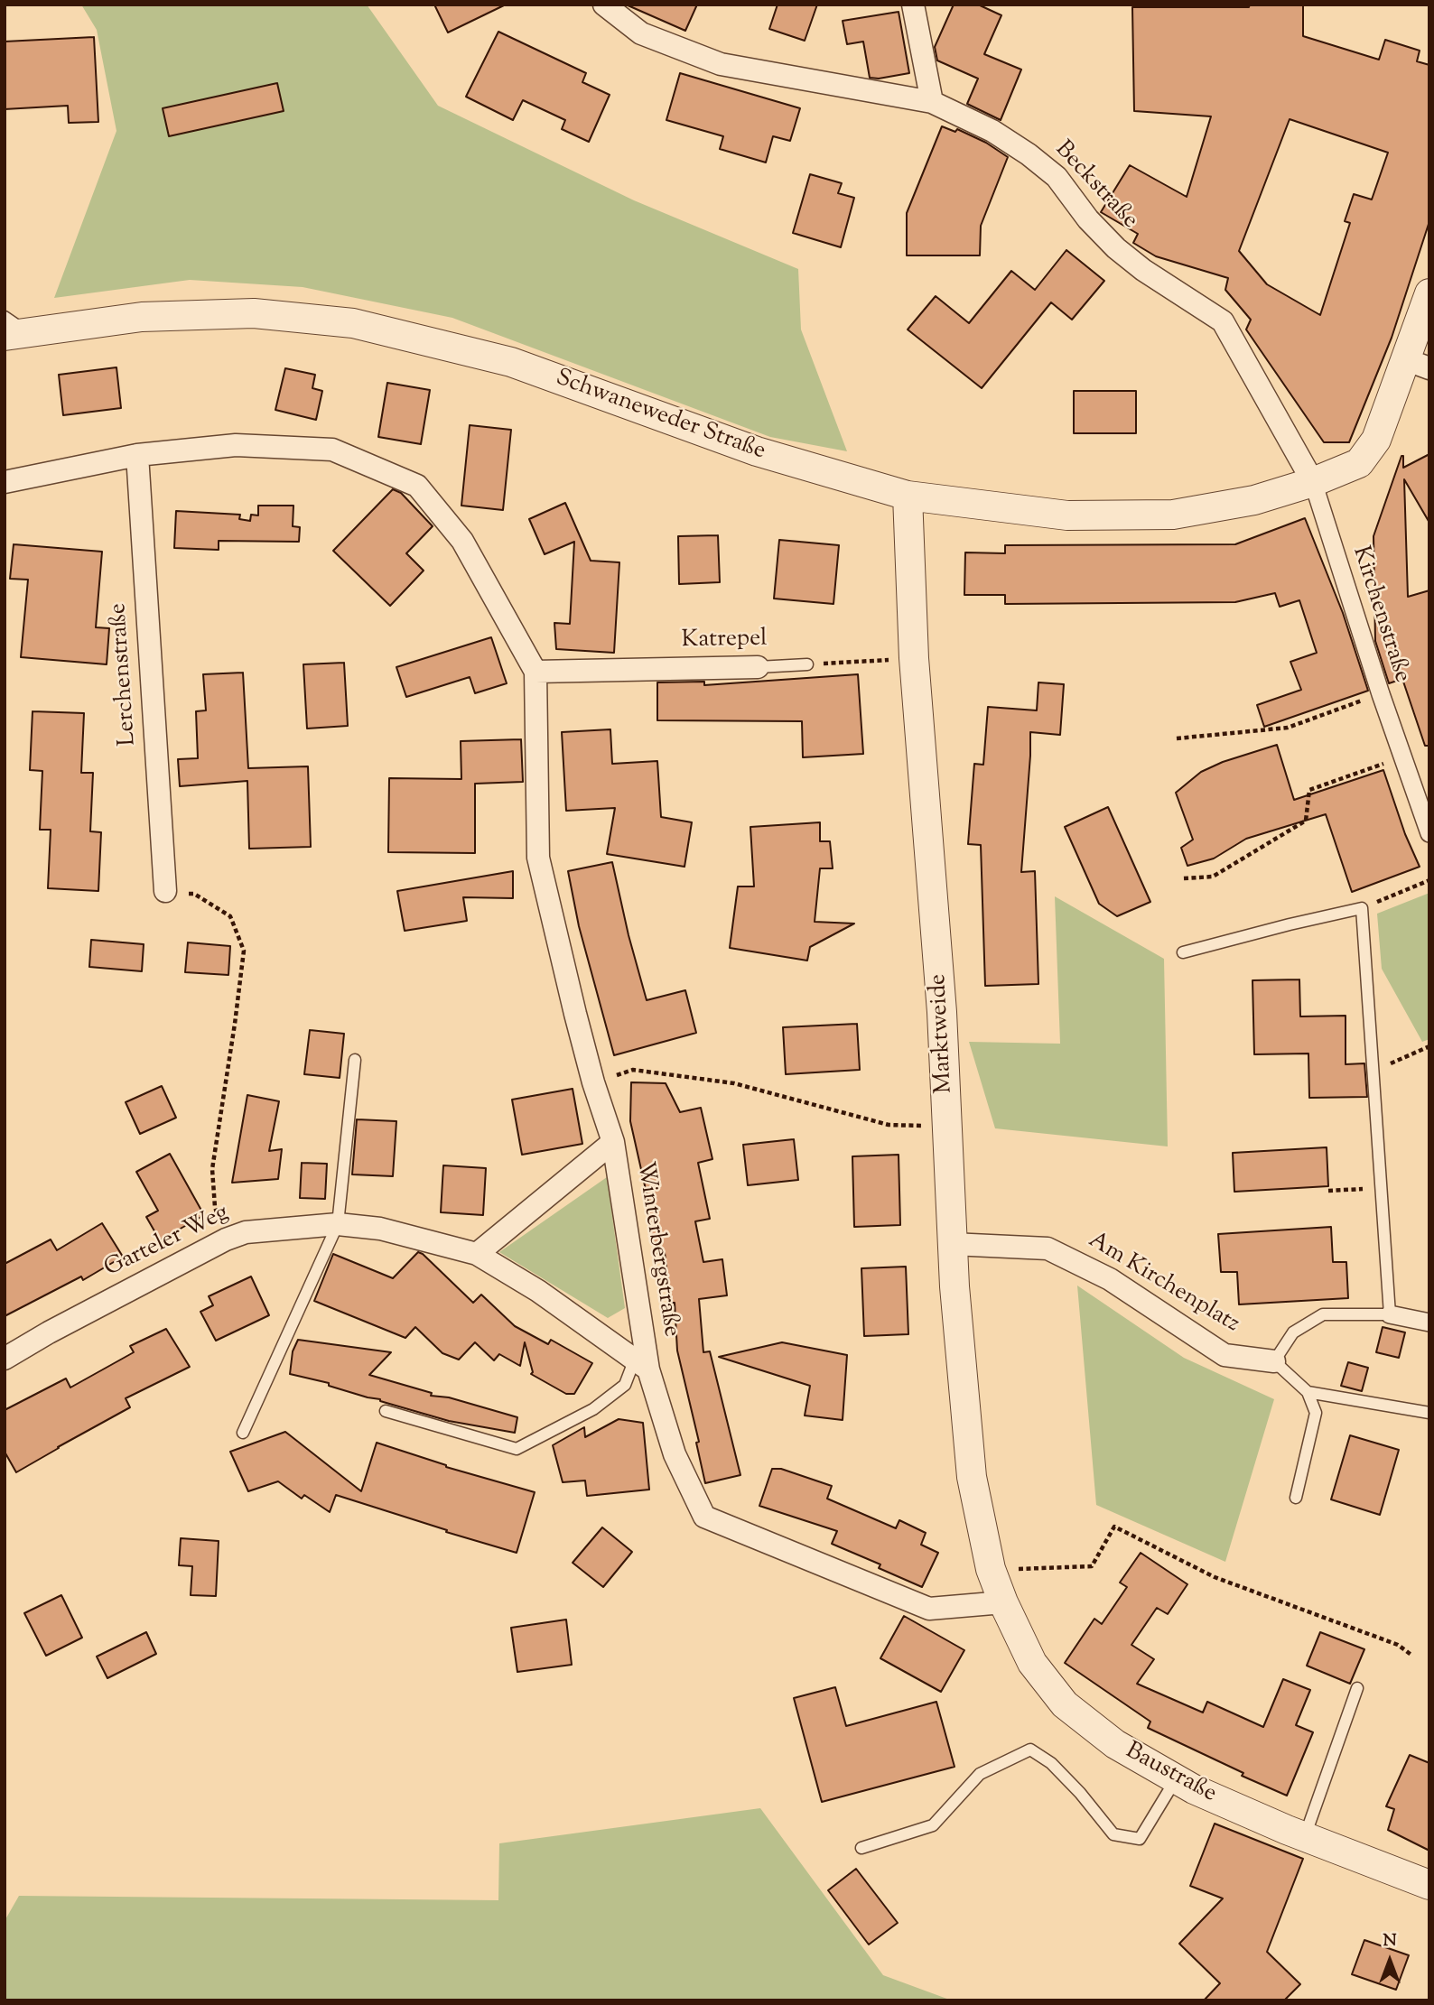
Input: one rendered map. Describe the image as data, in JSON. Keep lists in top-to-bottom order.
{
  "streets": {
    "street": [
      "Beckstraße",
      "Schwaneweder Straße",
      "Kirchenstraße",
      "Katrepel",
      "Lerchenstraße",
      "Marktweide",
      "Garteler Weg",
      "Winterbergstraße",
      "Am Kirchenplatz",
      "Baustraße"
    ]
  },
  "crossings": [
    ["Beckstraße", "Schwaneweder Straße"],
    ["Beckstraße", "Kirchenstraße"],
    ["Schwaneweder Straße", "Kirchenstraße"],
    ["Schwaneweder Straße", "Marktweide"],
    ["Katrepel", "Winterbergstraße"],
    ["Marktweide", "Am Kirchenplatz"],
    ["Marktweide", "Baustraße"],
    ["Garteler Weg", "Winterbergstraße"],
    ["Winterbergstraße", "Baustraße"]
  ],
  "north": "top"
}
